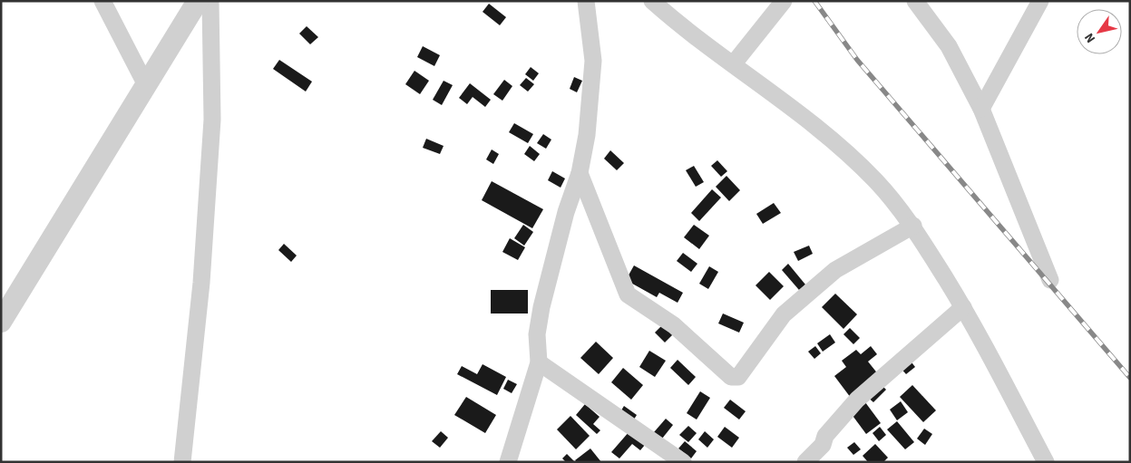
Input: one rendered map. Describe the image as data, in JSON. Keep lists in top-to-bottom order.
{
  "north": "bottom left"
}
